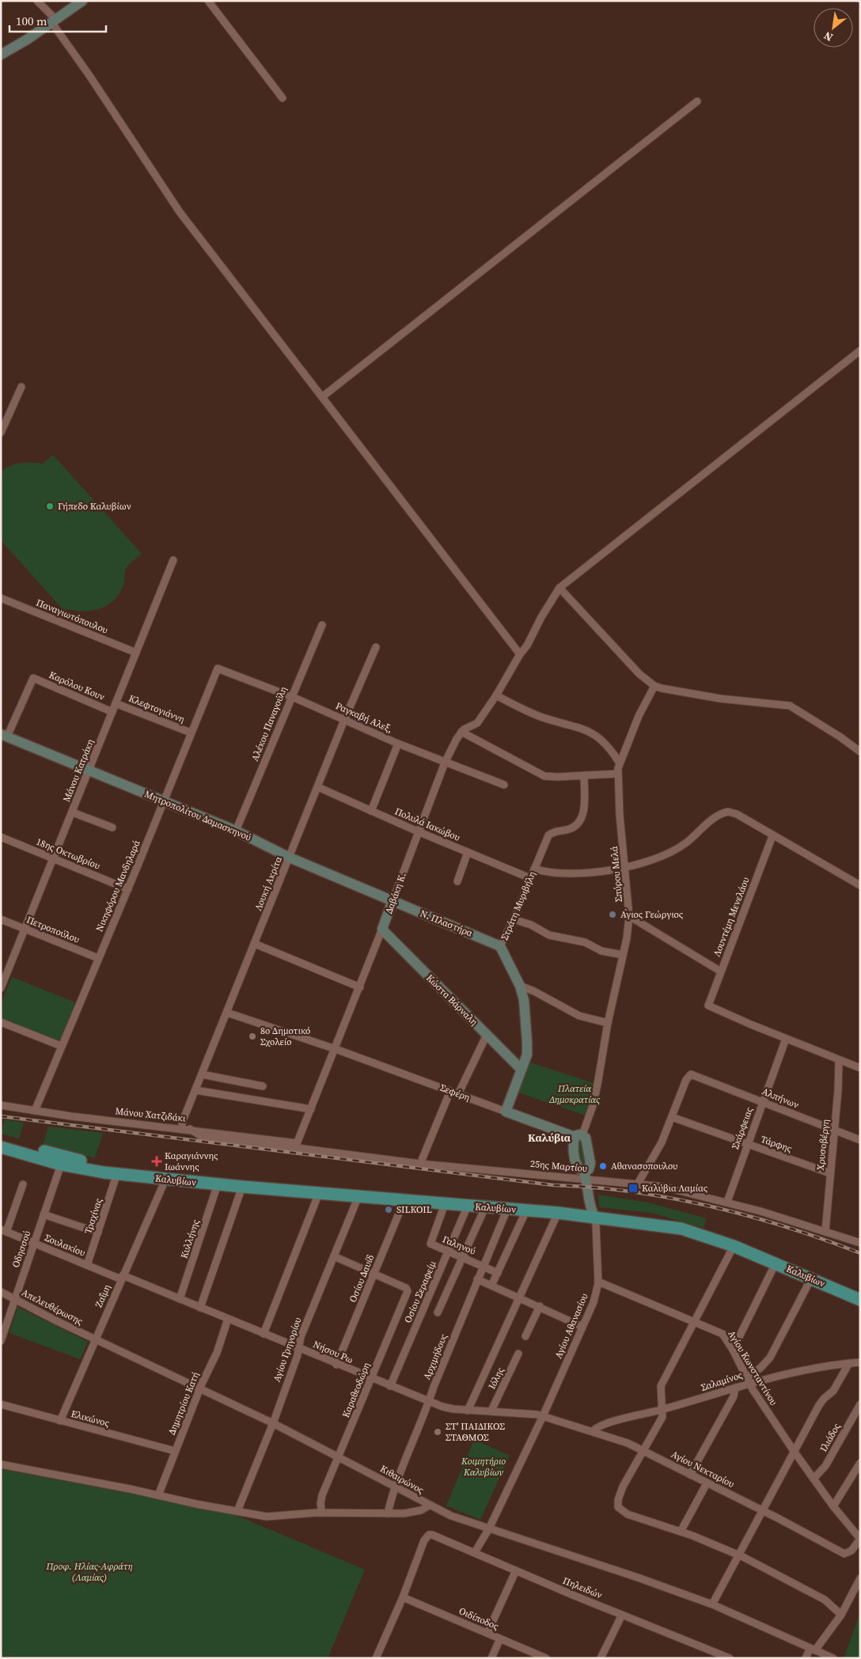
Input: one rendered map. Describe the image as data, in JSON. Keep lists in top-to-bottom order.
{
  "streets": {
    "main road": ["Καλυβίων"],
    "street": [
      "Παναγιωτόπουλου",
      "Καρόλου Κουν",
      "Κλεφτογιάννη",
      "Ραγκαβή Αλεξ,",
      "Αλέκου Παναγούλη",
      "Μάνου Κατράκη",
      "Μητροπολίτου Δαμασκηνού",
      "Πολυλά Ιακώβου",
      "18ης Οκτωβρίου",
      "Σπύρου Μελά",
      "Λουκή Ακρίτα",
      "Νικηφόρου Μανδηλαρά",
      "Δαβάκη Κ.",
      "Στράτη Μυριβήλη",
      "Λουντέμη Μενελάου",
      "Ν. Πλαστήρα",
      "Πετροπούλου",
      "Κώστα Βάρναλη",
      "Σεφέρη",
      "Αλπήνων",
      "Μάνου Χατζιδάκι",
      "Σκάρφειας",
      "Τάρφης",
      "Χρυσοβέργη",
      "25ης Μαρτίου",
      "Τραχίνας",
      "Κυλλήνης",
      "Σουλακίου",
      "Γαληνού",
      "Οδησσού",
      "Οσίου Δαυίδ",
      "Οσίου Σεραφείμ",
      "Ζαΐμη",
      "Απελευθέρωσης",
      "Αγίου Αθανασίου",
      "Αγίου Γρηγορίου",
      "Νήσου Ρω",
      "Αρχιμήδους",
      "Αγίου Κωνσταντίνου",
      "Ιόλης",
      "Σαλαμίνος",
      "Καραθεοδώρη",
      "Δημητρίου Κατή",
      "Ελικώνος",
      "Ιλιάδος",
      "Αγίου Νεκταρίου",
      "Κιθαιρώνος",
      "Πηλειδών",
      "Οιδίποδος"
    ]
  },
  "crossings": [
    ["Παναγιωτόπουλου", "Μάνου Κατράκη"],
    ["Καρόλου Κουν", "Μάνου Κατράκη"],
    ["Καρόλου Κουν", "Μητροπολίτου Δαμασκηνού"],
    ["Κλεφτογιάννη", "Μάνου Κατράκη"],
    ["Κλεφτογιάννη", "Νικηφόρου Μανδηλαρά"],
    ["Ραγκαβή Αλεξ,", "Αλέκου Παναγούλη"],
    ["Ραγκαβή Αλεξ,", "Λουκή Ακρίτα"],
    ["Ραγκαβή Αλεξ,", "Νικηφόρου Μανδηλαρά"],
    ["Ραγκαβή Αλεξ,", "Δαβάκη Κ."],
    ["Αλέκου Παναγούλη", "Μητροπολίτου Δαμασκηνού"],
    ["Μάνου Κατράκη", "Μητροπολίτου Δαμασκηνού"],
    ["Μάνου Κατράκη", "18ης Οκτωβρίου"],
    ["Μάνου Κατράκη", "Πετροπούλου"],
    ["Μητροπολίτου Δαμασκηνού", "Λουκή Ακρίτα"],
    ["Μητροπολίτου Δαμασκηνού", "Νικηφόρου Μανδηλαρά"],
    ["Μητροπολίτου Δαμασκηνού", "Δαβάκη Κ."],
    ["Μητροπολίτου Δαμασκηνού", "Ν. Πλαστήρα"],
    ["Πολυλά Ιακώβου", "Λουκή Ακρίτα"],
    ["Πολυλά Ιακώβου", "Δαβάκη Κ."],
    ["Πολυλά Ιακώβου", "Στράτη Μυριβήλη"],
    ["18ης Οκτωβρίου", "Νικηφόρου Μανδηλαρά"],
    ["Σπύρου Μελά", "Σεφέρη"],
    ["Λουκή Ακρίτα", "Σεφέρη"],
    ["Λουκή Ακρίτα", "Μάνου Χατζιδάκι"],
    ["Νικηφόρου Μανδηλαρά", "Πετροπούλου"],
    ["Νικηφόρου Μανδηλαρά", "Μάνου Χατζιδάκι"],
    ["Δαβάκη Κ.", "Ν. Πλαστήρα"],
    ["Δαβάκη Κ.", "Κώστα Βάρναλη"],
    ["Δαβάκη Κ.", "Σεφέρη"],
    ["Δαβάκη Κ.", "Μάνου Χατζιδάκι"],
    ["Δαβάκη Κ.", "25ης Μαρτίου"],
    ["Στράτη Μυριβήλη", "Ν. Πλαστήρα"],
    ["Στράτη Μυριβήλη", "Κώστα Βάρναλη"],
    ["Στράτη Μυριβήλη", "Σεφέρη"],
    ["Λουντέμη Μενελάου", "Σκάρφειας"],
    ["Αλπήνων", "Σκάρφειας"],
    ["Αλπήνων", "Τάρφης"],
    ["Αλπήνων", "Χρυσοβέργη"],
    ["Μάνου Χατζιδάκι", "25ης Μαρτίου"],
    ["Σκάρφειας", "Τάρφης"],
    ["Σκάρφειας", "25ης Μαρτίου"],
    ["Τάρφης", "Χρυσοβέργη"],
    ["Χρυσοβέργη", "25ης Μαρτίου"],
    ["Καλυβίων", "Τραχίνας"],
    ["Καλυβίων", "Κυλλήνης"],
    ["Καλυβίων", "Γαληνού"],
    ["Καλυβίων", "Οδησσού"],
    ["Καλυβίων", "Οσίου Δαυίδ"],
    ["Καλυβίων", "Οσίου Σεραφείμ"],
    ["Καλυβίων", "Ζαΐμη"],
    ["Καλυβίων", "Αγίου Αθανασίου"],
    ["Καλυβίων", "Αγίου Γρηγορίου"],
    ["Καλυβίων", "Αρχιμήδους"],
    ["Τραχίνας", "Σουλακίου"],
    ["Κυλλήνης", "Νήσου Ρω"],
    ["Σουλακίου", "Οδησσού"],
    ["Σουλακίου", "Ζαΐμη"],
    ["Σουλακίου", "Νήσου Ρω"],
    ["Γαληνού", "Οσίου Σεραφείμ"],
    ["Γαληνού", "Αρχιμήδους"],
    ["Οδησσού", "Απελευθέρωσης"],
    ["Οσίου Δαυίδ", "Νήσου Ρω"],
    ["Οσίου Δαυίδ", "Καραθεοδώρη"],
    ["Οσίου Σεραφείμ", "Νήσου Ρω"],
    ["Ζαΐμη", "Απελευθέρωσης"],
    ["Ζαΐμη", "Νήσου Ρω"],
    ["Ζαΐμη", "Ελικώνος"],
    ["Ζαΐμη", "Κιθαιρώνος"],
    ["Απελευθέρωσης", "Κιθαιρώνος"],
    ["Αγίου Αθανασίου", "Νήσου Ρω"],
    ["Αγίου Αθανασίου", "Αγίου Κωνσταντίνου"],
    ["Αγίου Αθανασίου", "Αγίου Νεκταρίου"],
    ["Αγίου Αθανασίου", "Κιθαιρώνος"],
    ["Αγίου Αθανασίου", "Πηλειδών"],
    ["Αγίου Γρηγορίου", "Νήσου Ρω"],
    ["Αγίου Γρηγορίου", "Κιθαιρώνος"],
    ["Νήσου Ρω", "Αρχιμήδους"],
    ["Νήσου Ρω", "Ιόλης"],
    ["Νήσου Ρω", "Καραθεοδώρη"],
    ["Νήσου Ρω", "Δημητρίου Κατή"],
    ["Νήσου Ρω", "Αγίου Νεκταρίου"],
    ["Αρχιμήδους", "Κιθαιρώνος"],
    ["Αγίου Κωνσταντίνου", "Σαλαμίνος"],
    ["Αγίου Κωνσταντίνου", "Ιλιάδος"],
    ["Αγίου Κωνσταντίνου", "Αγίου Νεκταρίου"],
    ["Σαλαμίνος", "Αγίου Νεκταρίου"],
    ["Καραθεοδώρη", "Κιθαιρώνος"],
    ["Δημητρίου Κατή", "Ελικώνος"],
    ["Δημητρίου Κατή", "Κιθαιρώνος"],
    ["Πηλειδών", "Οιδίποδος"]
  ],
  "districts": ["Καλύβια"],
  "parks": ["Πλατεία Δημοκρατίας", "Κοιμητήριο Καλυβίων", "Προφ. Ηλίας-Αφράτη (Λαμίας)"],
  "places": {
    "other": [
      "Γήπεδο Καλυβίων",
      "Ὰγιος Γεώργιος",
      "8ο Δημοτικό Σχολείο",
      "Αθανασοπουλου",
      "SILKOIL",
      "ΣΤ' ΠΑΙΔΙΚΟΣ ΣΤΑΘΜΟΣ"
    ],
    "health": ["Καραγιάννης Ιωάννης"],
    "transit": ["Καλύβια Λαμίας"]
  },
  "scale_bar": "100 m",
  "north": "bottom left"
}
